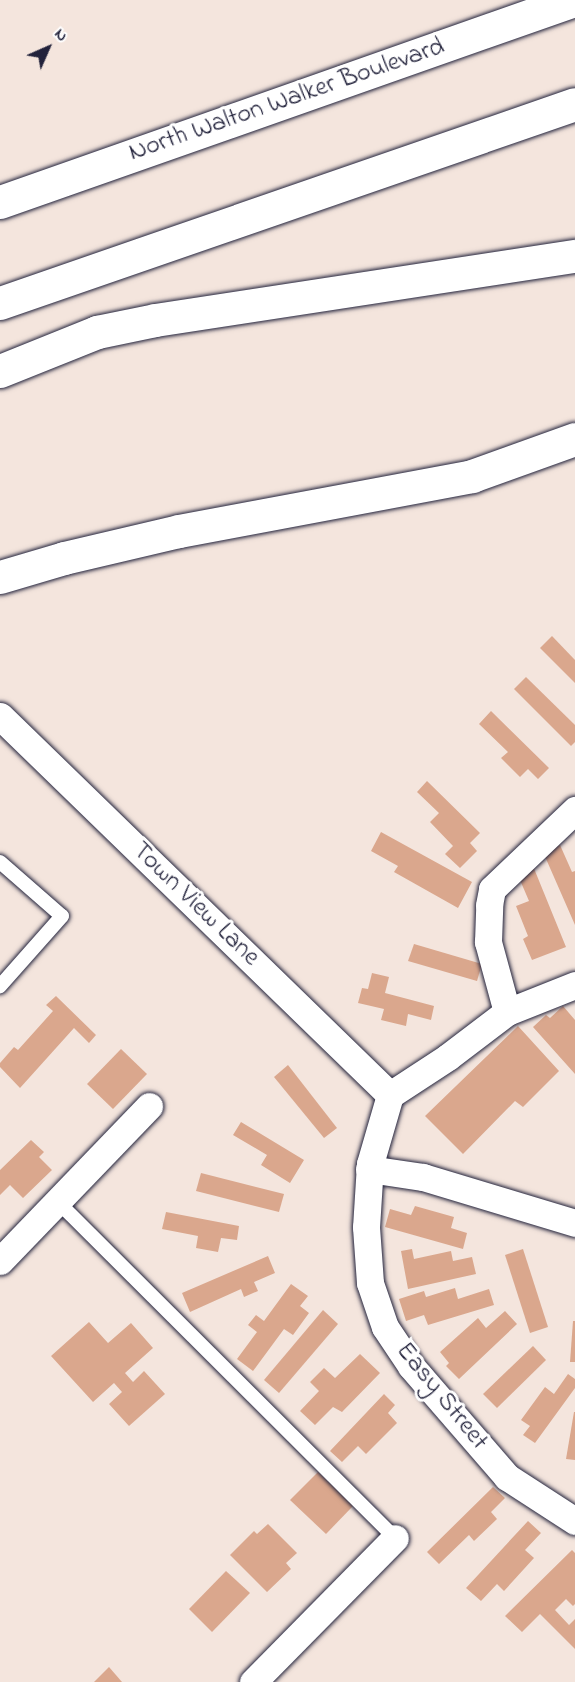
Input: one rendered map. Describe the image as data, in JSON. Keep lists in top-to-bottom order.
{
  "streets": {
    "main road": ["North Walton Walker Boulevard"],
    "street": ["Town View Lane", "Easy Street"]
  },
  "crossings": [
    ["Town View Lane", "Easy Street"]
  ],
  "north": "top right"
}
